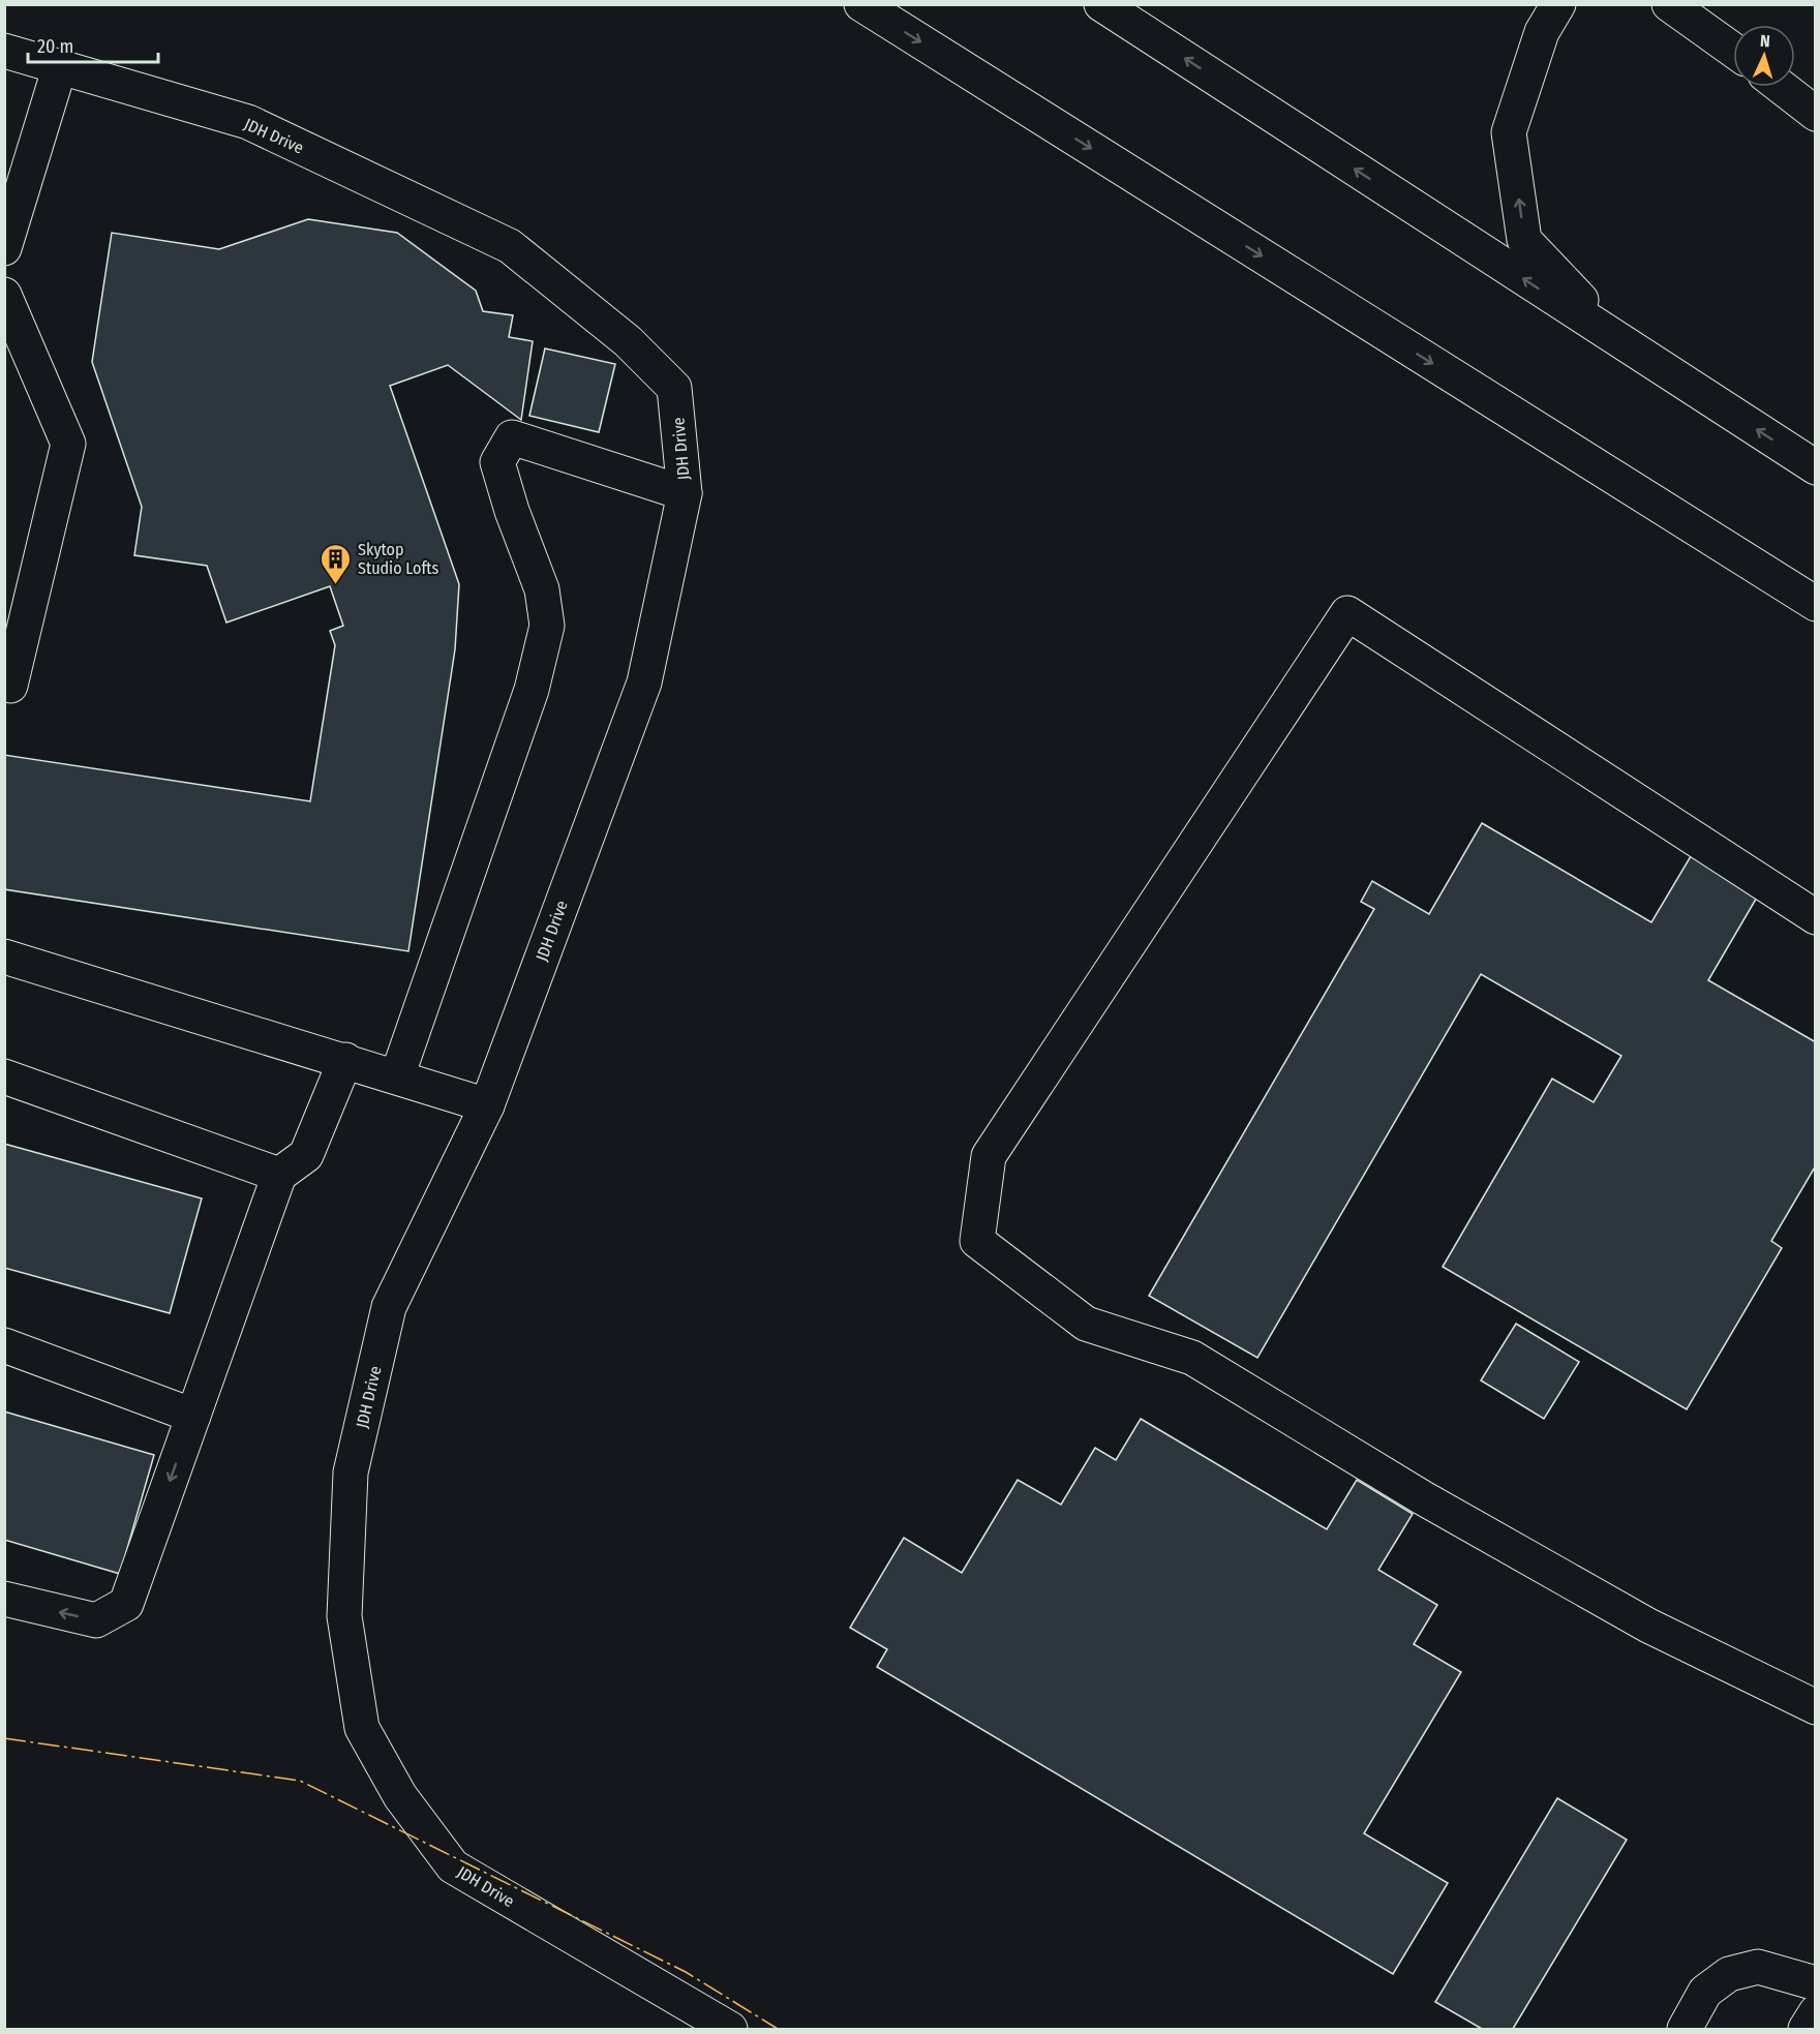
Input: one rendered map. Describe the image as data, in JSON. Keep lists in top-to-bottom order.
{
  "streets": {
    "main road": ["JDH Drive"]
  },
  "places": {
    "building": ["Skytop Studio Lofts"]
  },
  "scale_bar": "20 m",
  "north": "top"
}
